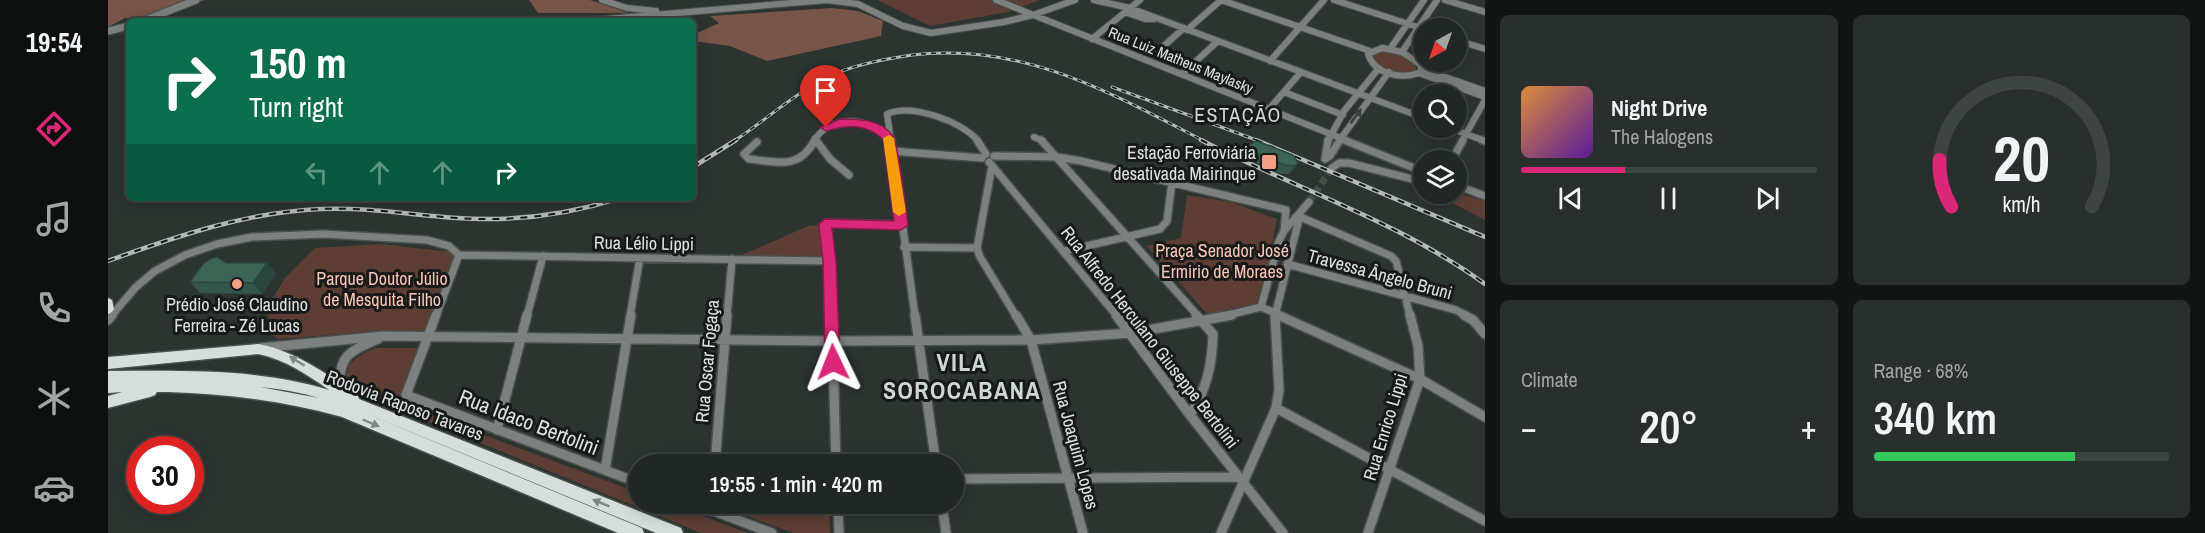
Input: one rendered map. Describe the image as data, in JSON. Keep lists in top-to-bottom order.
{
  "streets": {
    "highway": ["Rodovia Raposo Tavares"],
    "street": [
      "Rua Luiz Matheus Maylasky",
      "Rua Lélio Lippi",
      "Travessa Ângelo Bruni",
      "Rua Alfredo Herculano Giuseppe Bertolini",
      "Rua Oscar Fogaça",
      "Rua Idaco Bertolini",
      "Rua Enrico Lippi",
      "Rua Joaquim Lopes"
    ]
  },
  "crossings": [
    ["Rua Lélio Lippi", "Rua Oscar Fogaça"],
    ["Travessa Ângelo Bruni", "Rua Enrico Lippi"]
  ],
  "districts": ["ESTAÇÃO", "VILA SOROCABANA"],
  "parks": ["Praça Senador José Ermirio de Moraes", "Parque Doutor Júlio de Mesquita Filho"],
  "places": {
    "transit": ["Estação Ferroviária desativada Mairinque"],
    "other": ["Prédio José Claudino Ferreira - Zé Lucas"]
  },
  "north": "bottom left",
  "page": {
    "tabs": "19:54",
    "turn": ["150 m", "Turn right"],
    "song": ["Night Drive", "The Halogens"],
    "tile": [
      "Climate",
      ["Range · 68%", "340 km"]
    ],
    "heat": ["−", "20°", "+"],
    "limit": "30",
    "trip": "19:55 · 1 min · 420 m",
    "gauge": ["20", "km/h"]
  }
}
